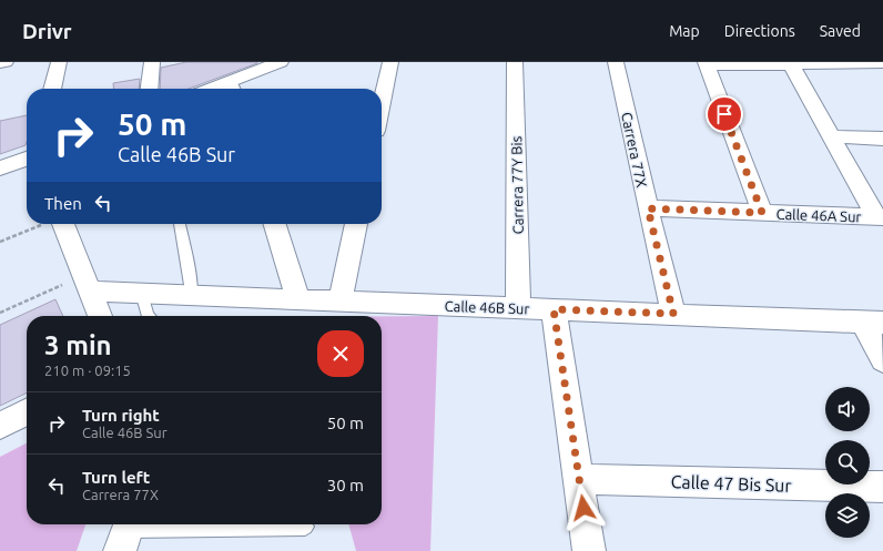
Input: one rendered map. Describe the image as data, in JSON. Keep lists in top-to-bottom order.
{
  "streets": {
    "street": [
      "Carrera 77X",
      "Carrera 77Y Bis",
      "Calle 46A Sur",
      "Calle 46B Sur",
      "Calle 47 Bis Sur"
    ]
  },
  "crossings": [
    ["Carrera 77X", "Calle 46A Sur"],
    ["Carrera 77X", "Calle 46B Sur"],
    ["Carrera 77Y Bis", "Calle 46B Sur"]
  ],
  "page": {
    "header": "Drivr",
    "nav": ["Map", "Directions", "Saved"],
    "turn": ["50 m", "Calle 46B Sur"],
    "then": "Then",
    "heading": ["3 min", "210 m · 09:15"],
    "list": [
      {
        "name": "Turn right",
        "note": "Calle 46B Sur",
        "value": "50 m"
      },
      {
        "name": "Turn left",
        "note": "Carrera 77X",
        "value": "30 m"
      }
    ]
  }
}
